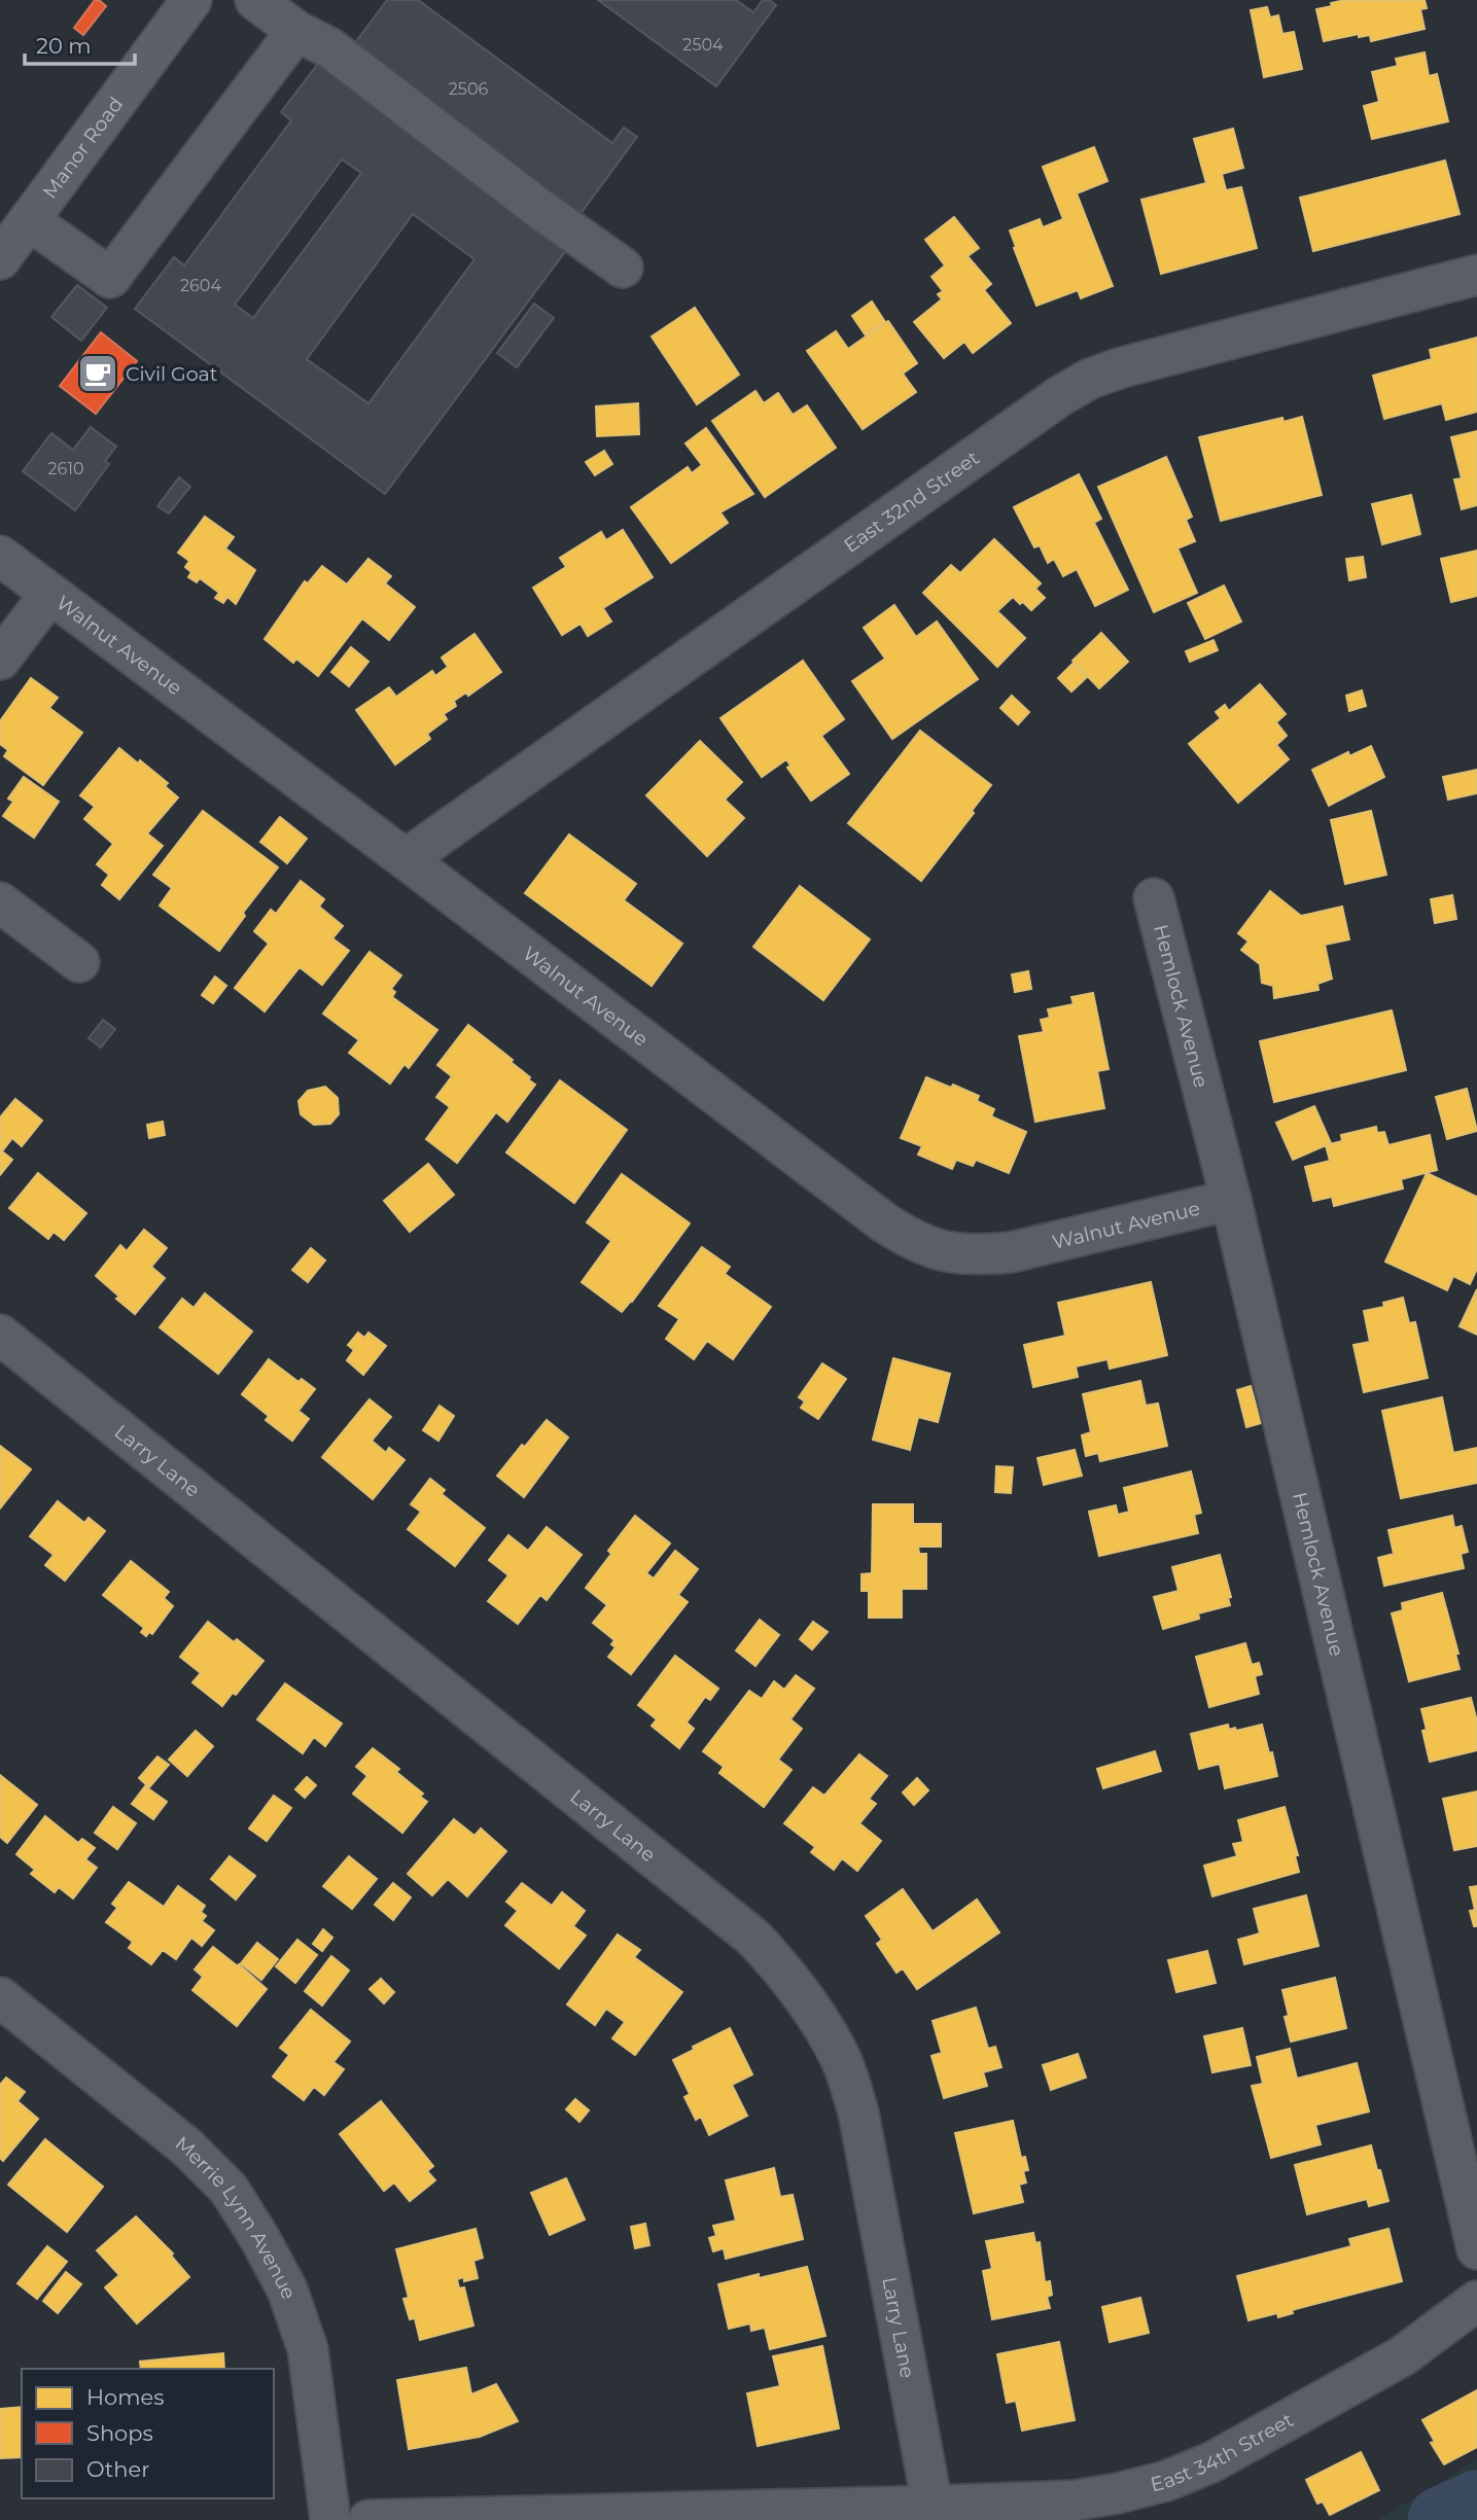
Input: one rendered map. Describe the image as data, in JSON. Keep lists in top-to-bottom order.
{
  "streets": {
    "main road": ["Manor Road"],
    "street": [
      "East 32nd Street",
      "Walnut Avenue",
      "Hemlock Avenue",
      "Larry Lane",
      "Merrie Lynn Avenue",
      "East 34th Street"
    ]
  },
  "crossings": [
    ["East 32nd Street", "Walnut Avenue"],
    ["Walnut Avenue", "Hemlock Avenue"],
    ["Larry Lane", "East 34th Street"]
  ],
  "places": {
    "cafe": ["Civil Goat"]
  },
  "house_numbers": [
    "2504",
    "2506",
    "2604",
    "2610"
  ],
  "legend": ["Homes", "Shops", "Other"],
  "scale_bar": "20 m"
}
